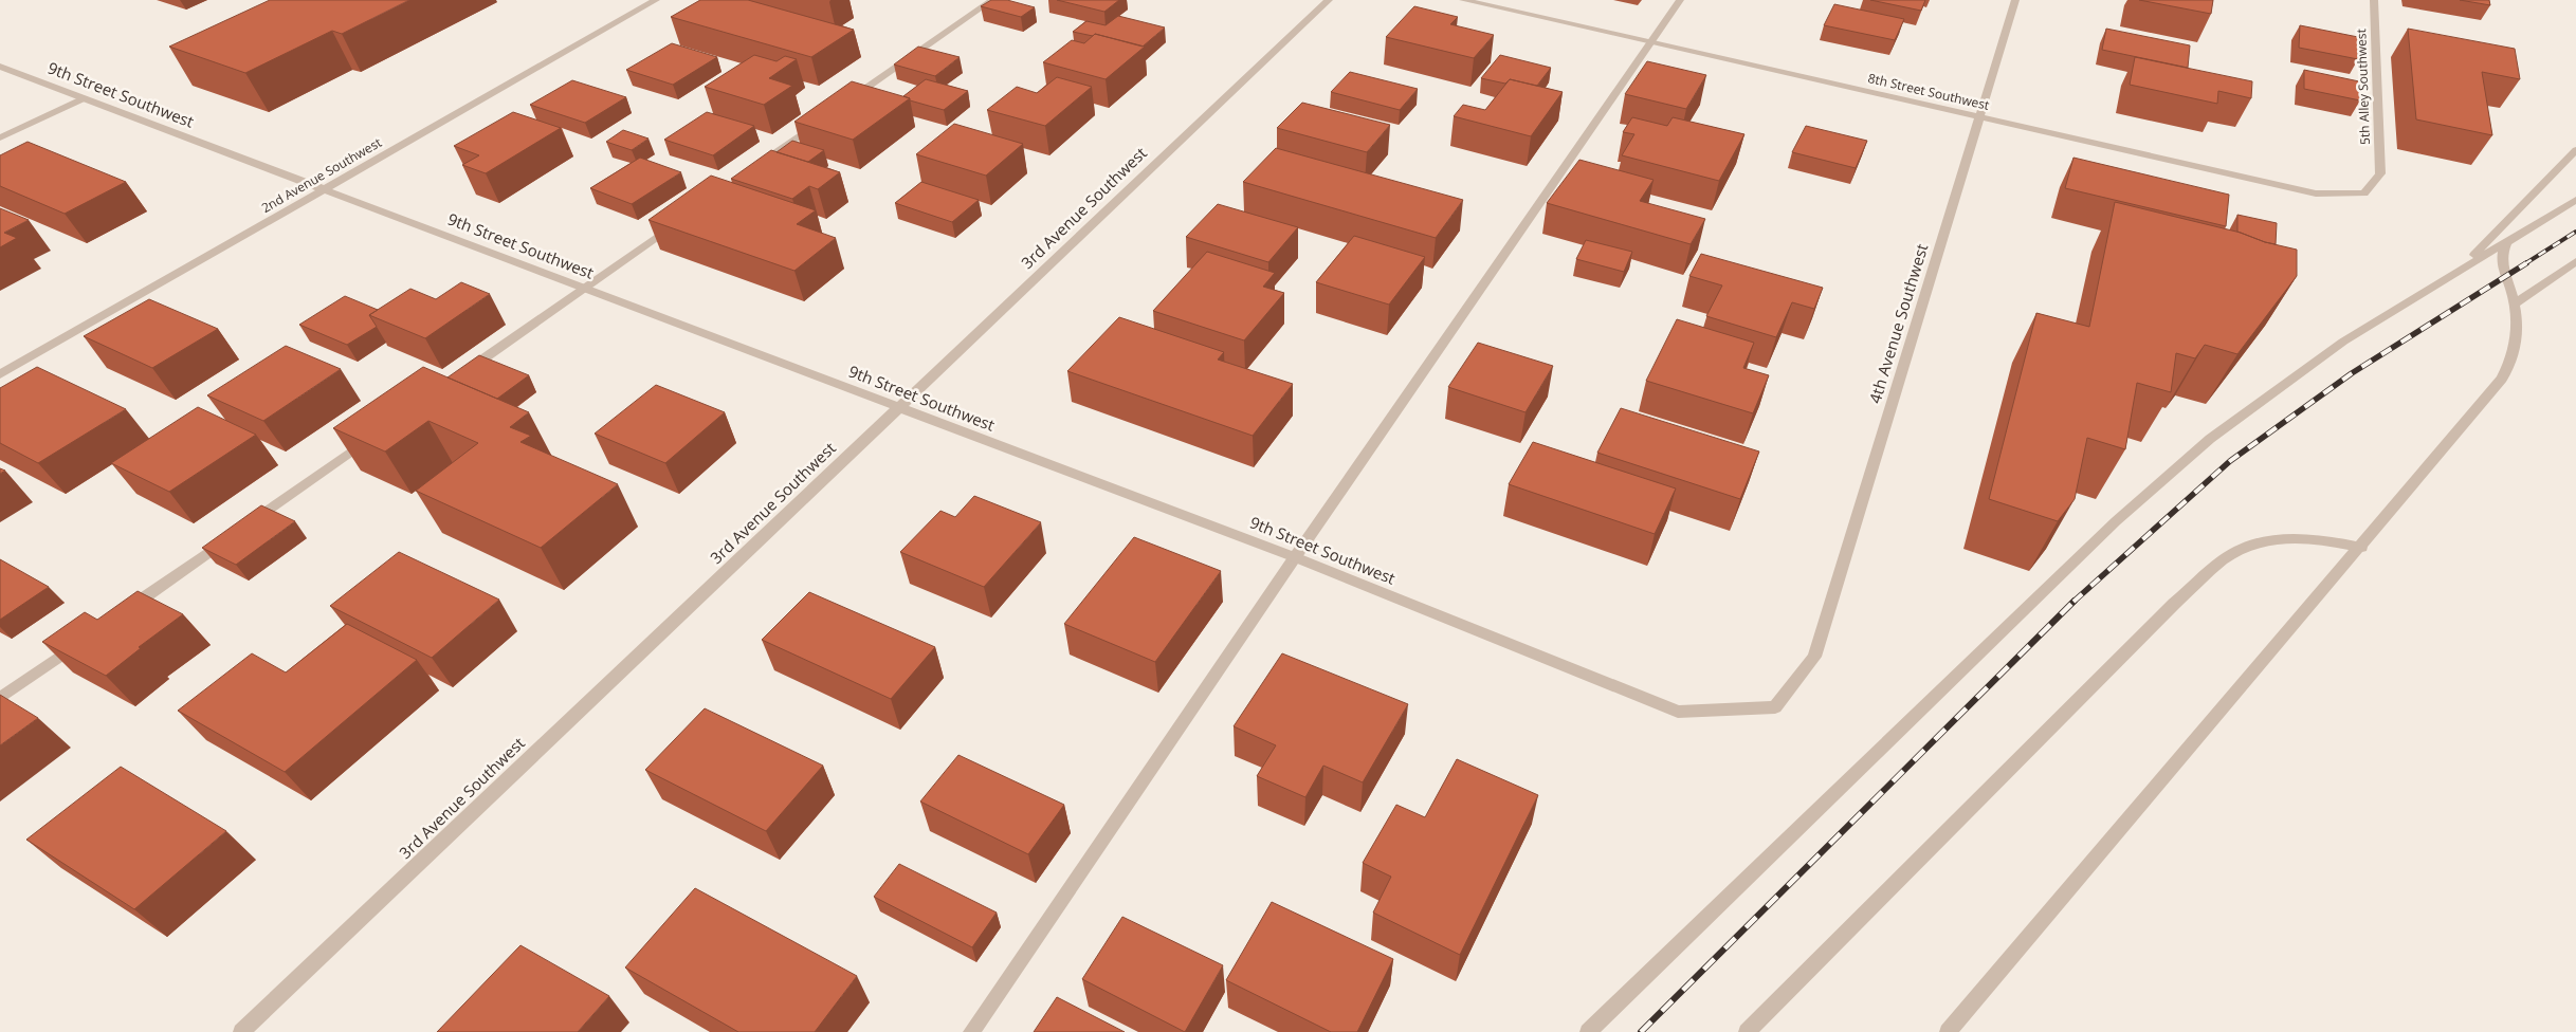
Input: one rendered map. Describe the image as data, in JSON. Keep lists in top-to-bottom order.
{
  "streets": {
    "street": [
      "5th Alley Southwest",
      "8th Street Southwest",
      "9th Street Southwest",
      "2nd Avenue Southwest",
      "3rd Avenue Southwest",
      "4th Avenue Southwest"
    ]
  },
  "crossings": [
    ["5th Alley Southwest", "8th Street Southwest"],
    ["8th Street Southwest", "4th Avenue Southwest"],
    ["9th Street Southwest", "2nd Avenue Southwest"],
    ["9th Street Southwest", "3rd Avenue Southwest"],
    ["9th Street Southwest", "4th Avenue Southwest"]
  ]
}
